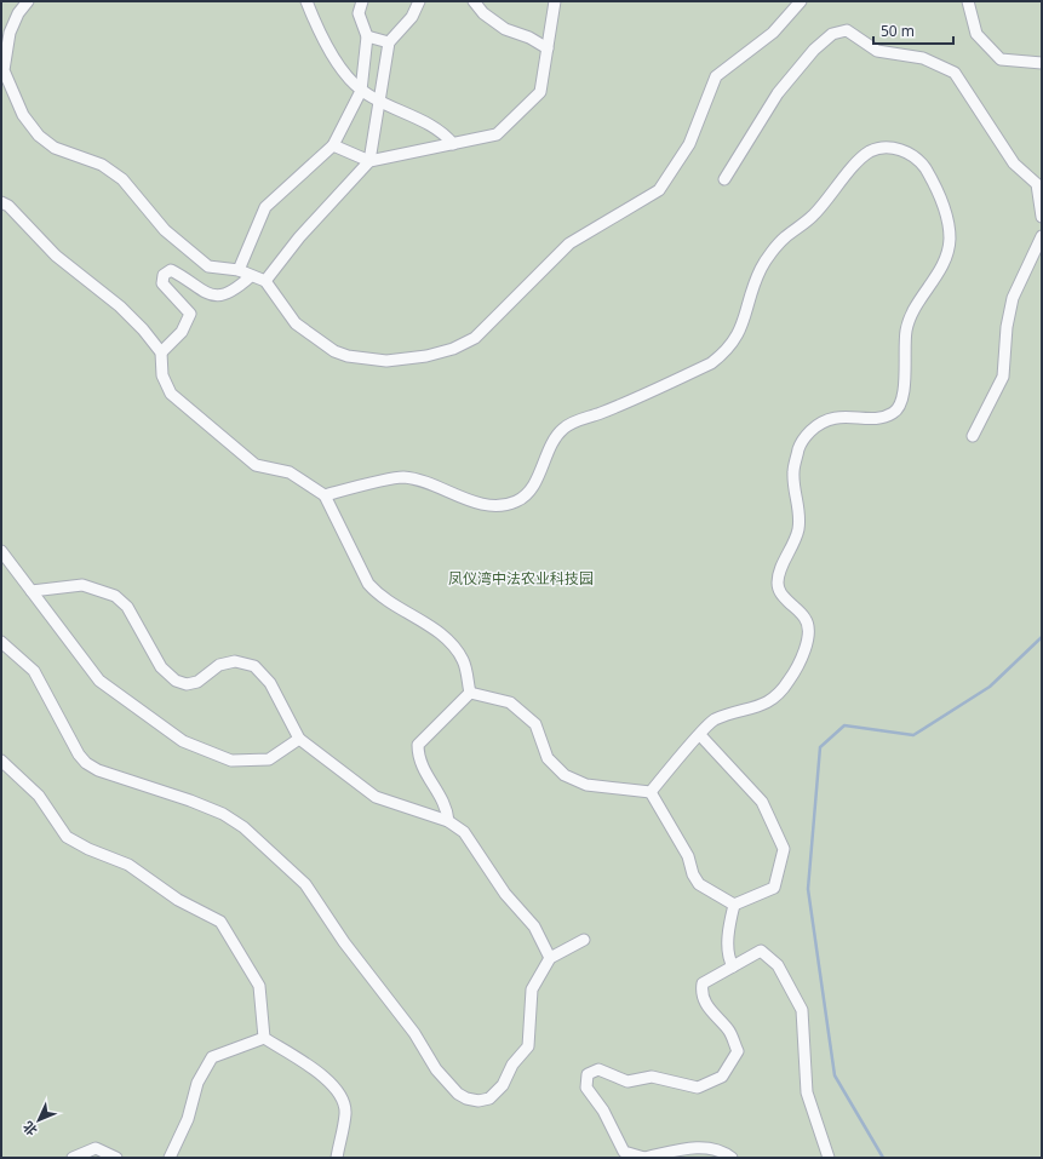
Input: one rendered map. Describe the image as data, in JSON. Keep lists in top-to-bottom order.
{
  "parks": ["凤仪湾中法农业科技园"],
  "scale_bar": "50 m",
  "north": "bottom left"
}
